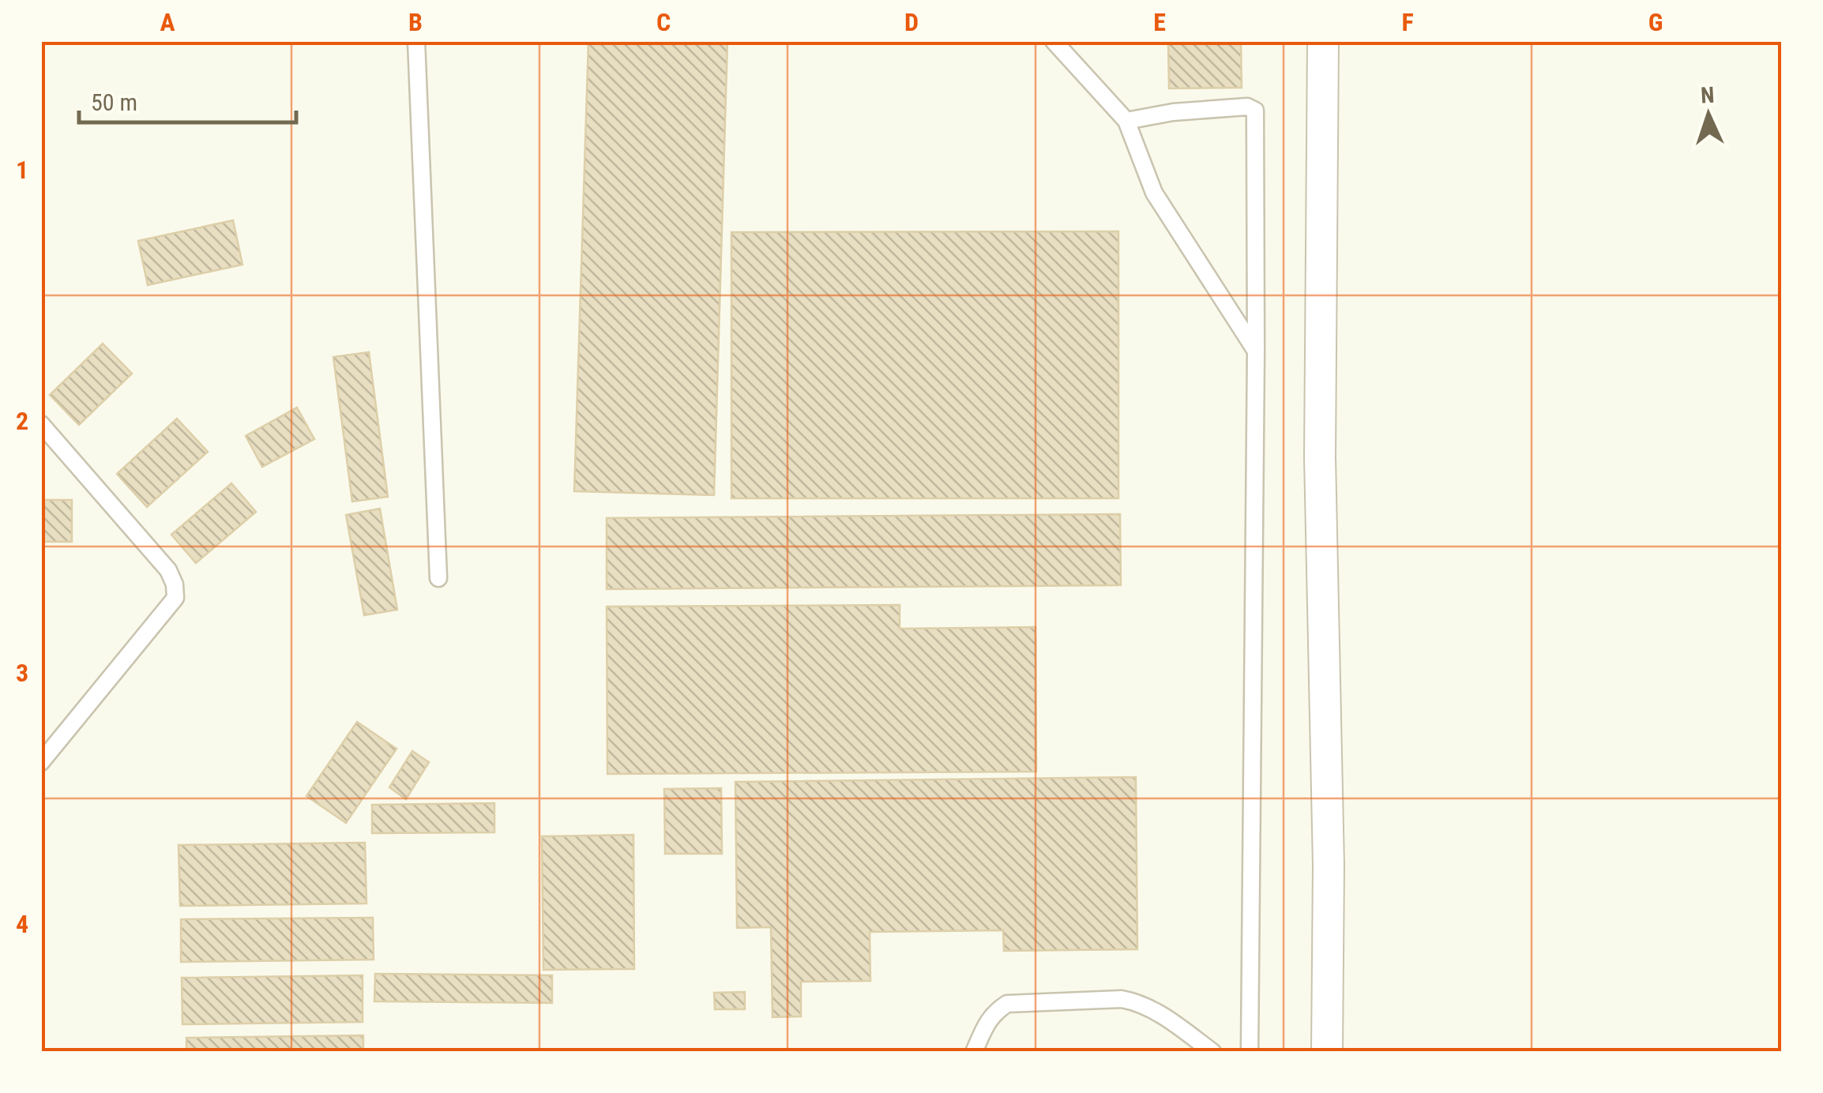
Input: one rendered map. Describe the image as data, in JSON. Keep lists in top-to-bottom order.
{
  "scale_bar": "50 m",
  "north": "top",
  "grid": {
    "columns": [
      "A",
      "B",
      "C",
      "D",
      "E",
      "F",
      "G"
    ],
    "rows": [
      "1",
      "2",
      "3",
      "4"
    ]
  }
}
